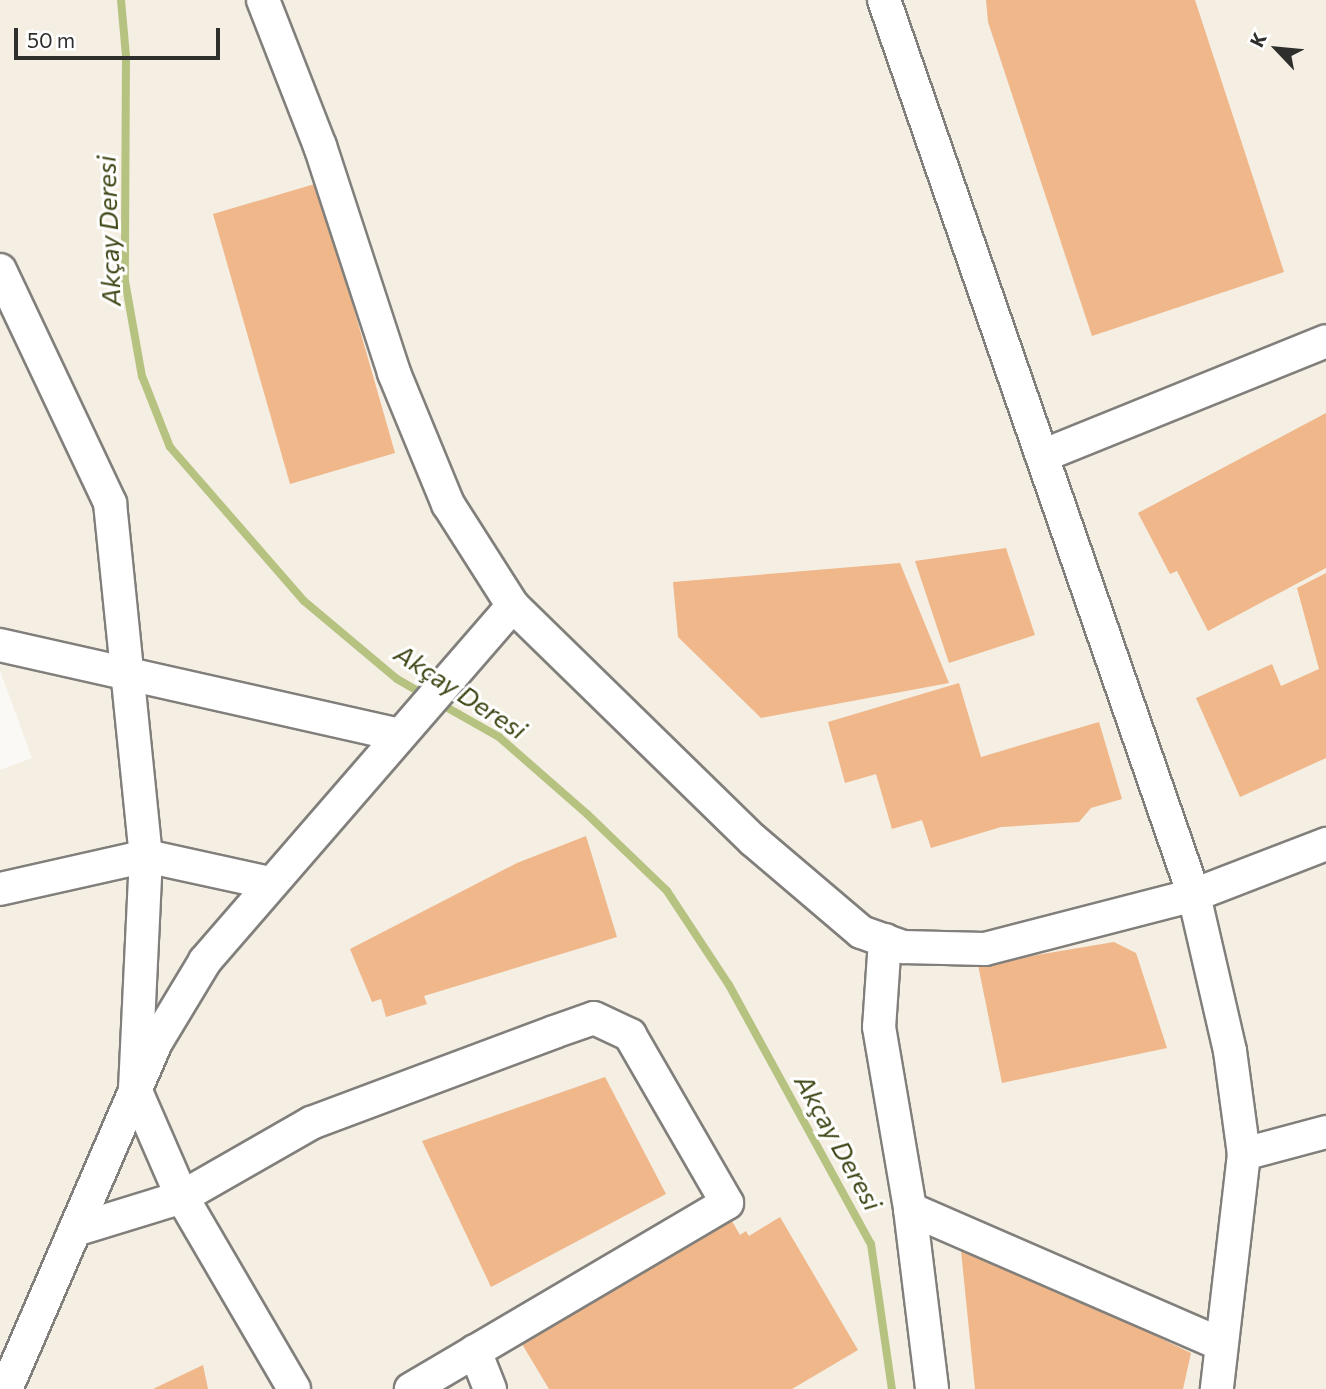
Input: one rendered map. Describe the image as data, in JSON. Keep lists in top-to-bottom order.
{
  "water": ["Akçay Deresi"],
  "scale_bar": "50 m",
  "north": "top left"
}
